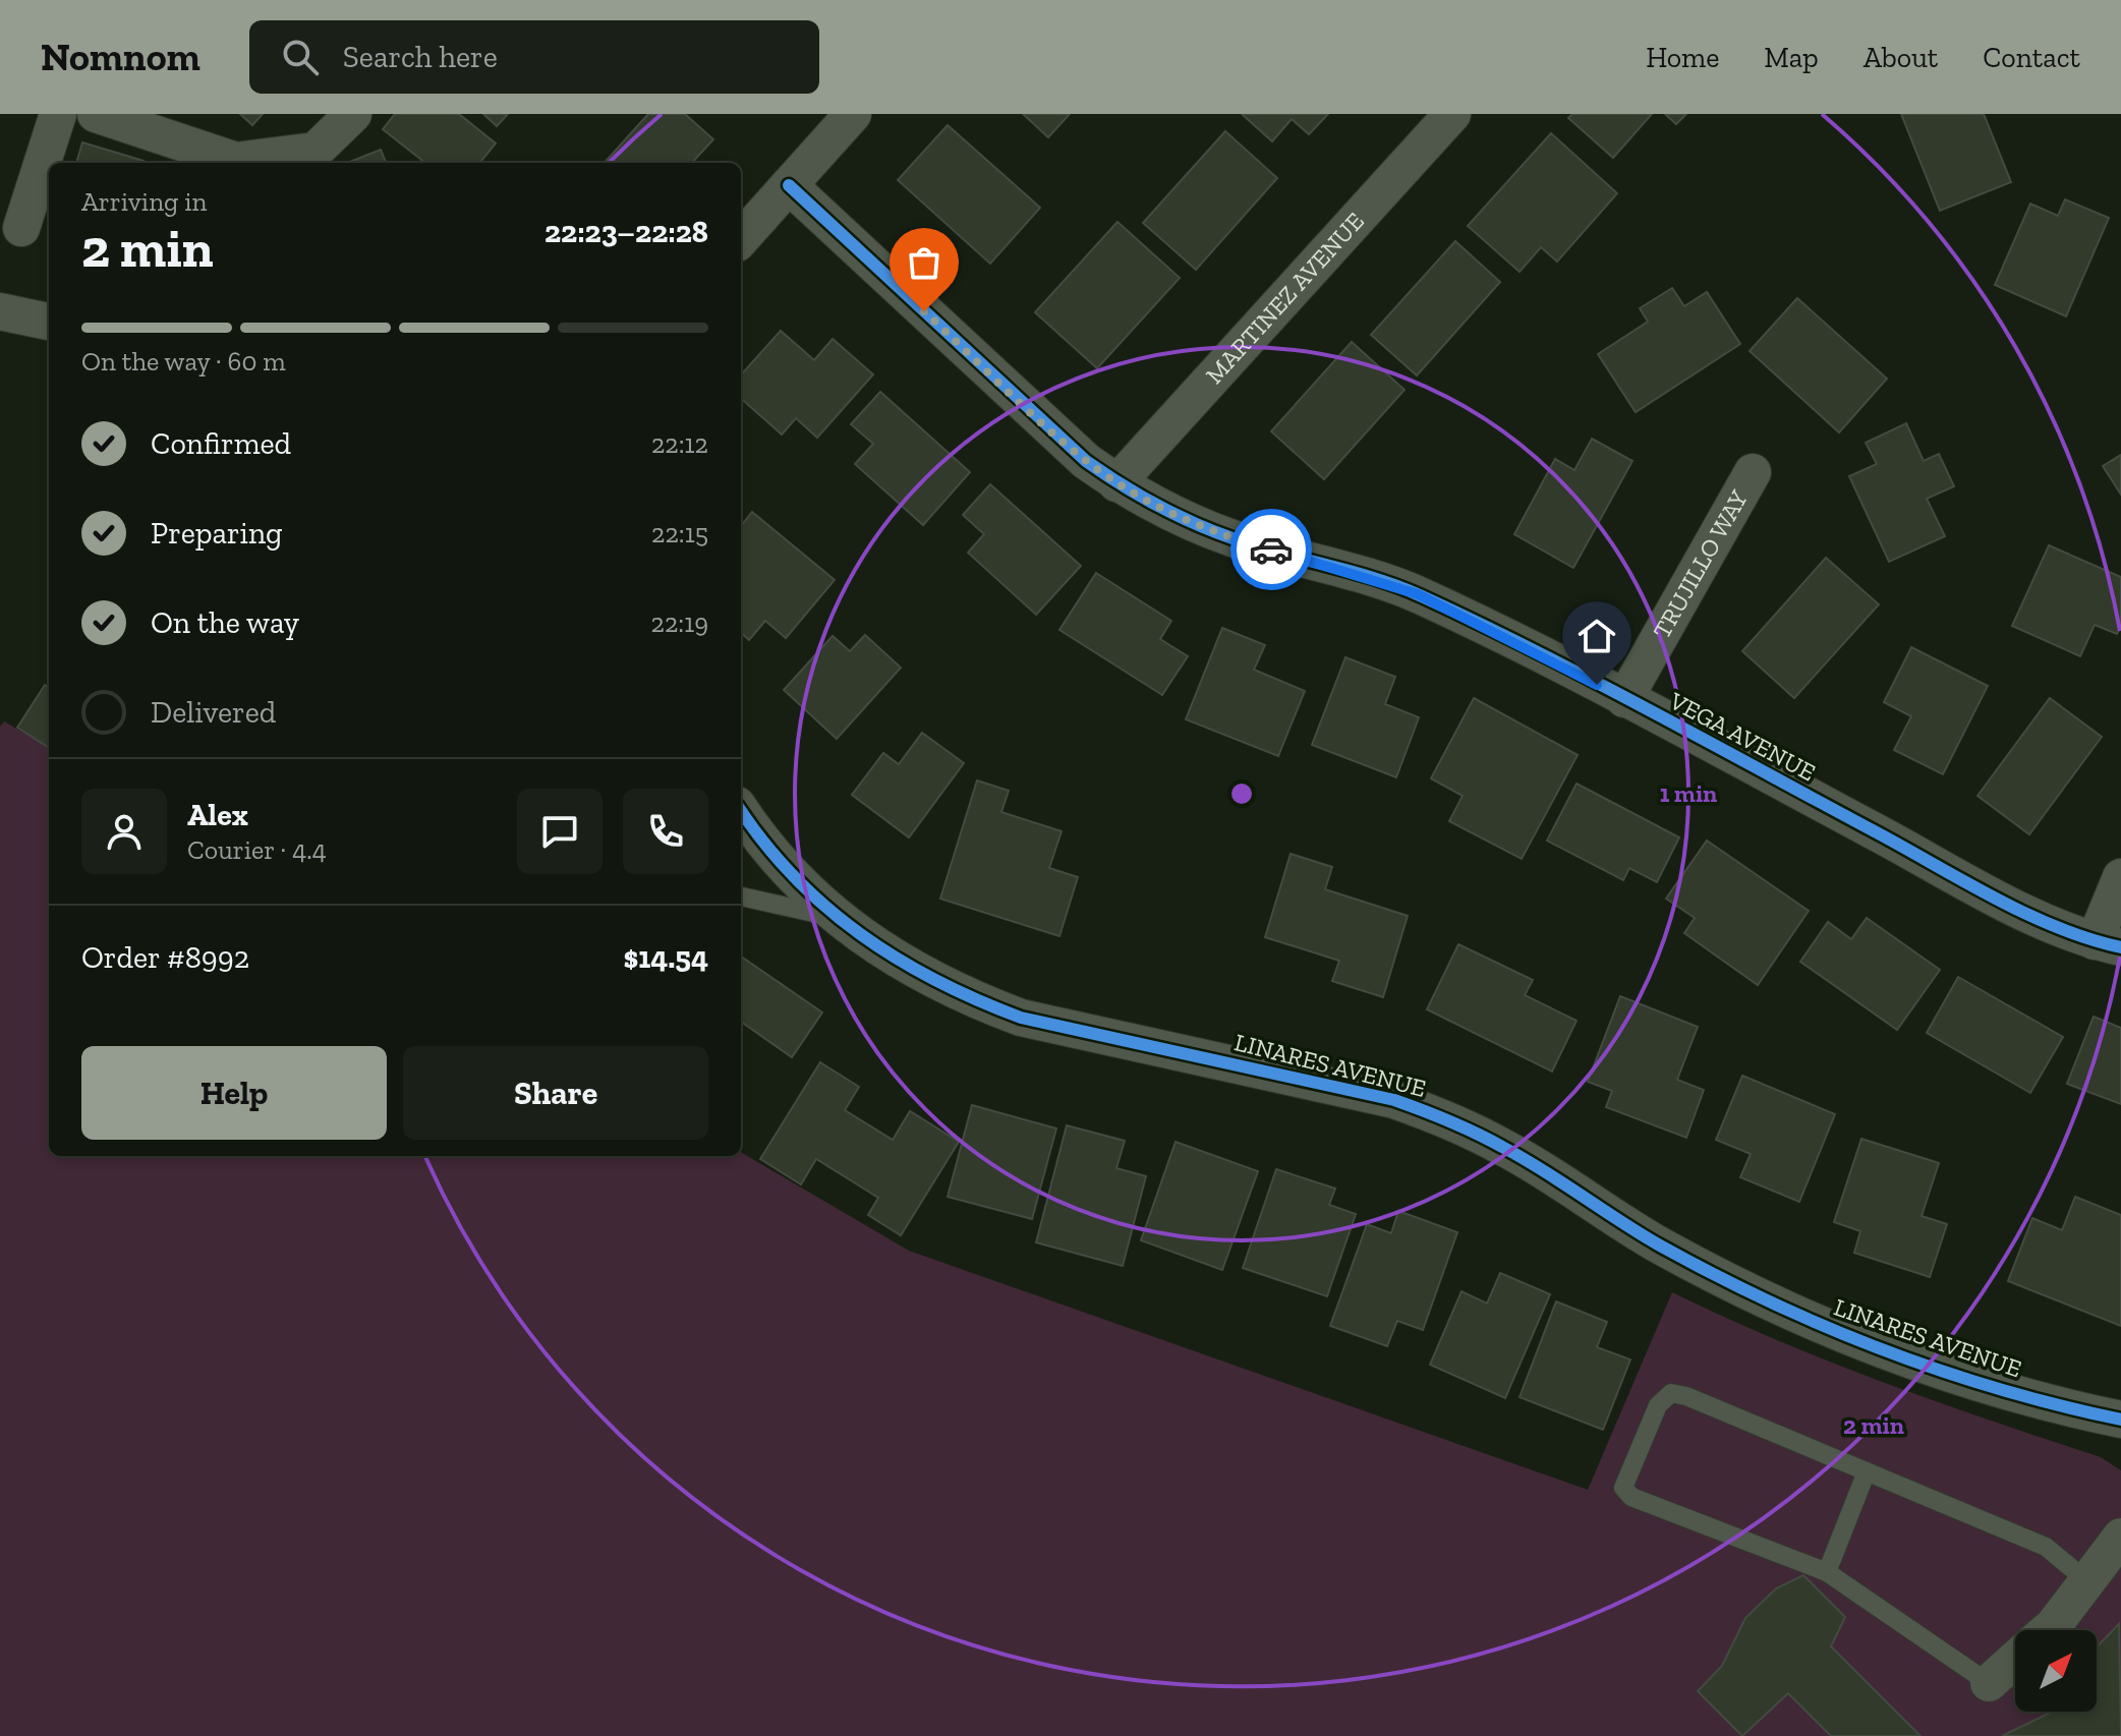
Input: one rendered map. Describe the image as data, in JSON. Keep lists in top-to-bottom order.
{
  "streets": {
    "street": [
      "MARTINEZ AVENUE",
      "TRUJILLO WAY",
      "VEGA AVENUE",
      "LINARES AVENUE"
    ]
  },
  "crossings": [
    ["MARTINEZ AVENUE", "VEGA AVENUE"],
    ["TRUJILLO WAY", "VEGA AVENUE"]
  ],
  "north": "top right",
  "page": {
    "header": "Nomnom",
    "search": "Search here",
    "nav": [
      "Home",
      "Map",
      "About",
      "Contact"
    ],
    "heading": ["2 min", "Arriving in", "22:23–22:28"],
    "panel": [
      "Alex",
      "Courier · 4.4",
      "Order #8992",
      "$14.54"
    ],
    "bar": "On the way · 60 m",
    "list": [
      ["Confirmed", "22:12"],
      ["Preparing", "22:15"],
      ["On the way", "22:19"],
      "Delivered"
    ],
    "buttons": ["Help", "Share"]
  },
  "rings": ["1 min", "2 min"]
}
